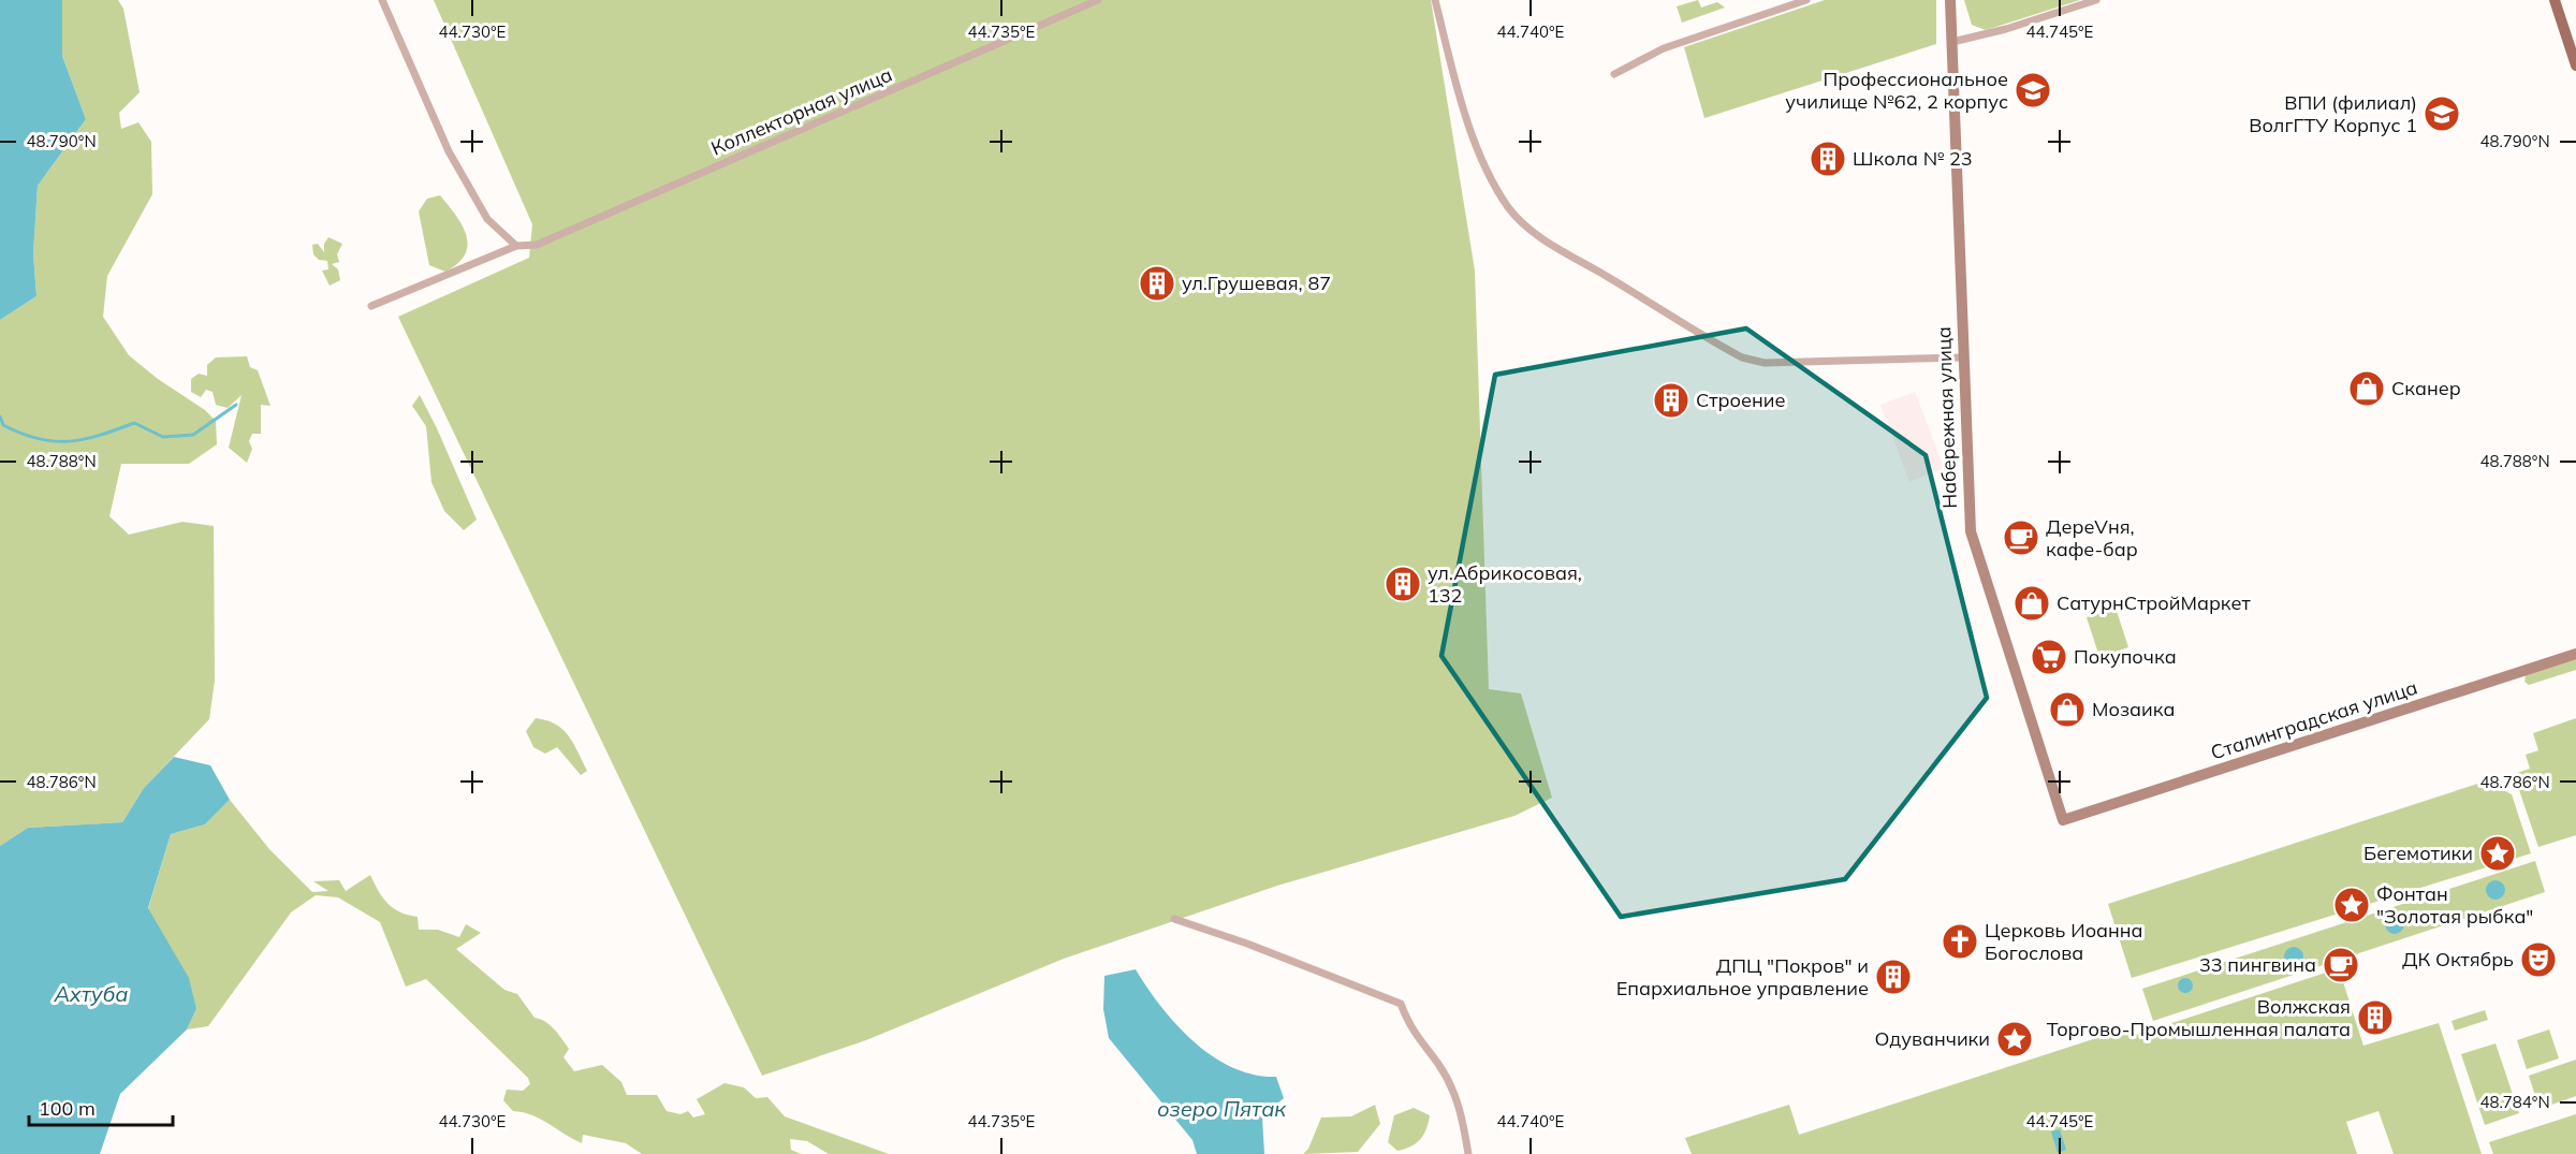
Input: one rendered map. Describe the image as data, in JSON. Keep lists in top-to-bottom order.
{
  "streets": {
    "street": ["Коллекторная улица", "Набережная улица", "Сталинградская улица"]
  },
  "crossings": [
    ["Набережная улица", "Сталинградская улица"]
  ],
  "water": ["Ахтуба", "озеро Пятак"],
  "places": {
    "school or university": ["Профессиональное училище №62, 2 корпус", "ВПИ (филиал) ВолгГТУ Корпус 1"],
    "building": [
      "Школа № 23",
      "ул.Грушевая, 87",
      "Строение",
      "ул.Абрикосовая, 132",
      "ДПЦ \"Покров\" и Епархиальное управление",
      "Волжская Торгово-Промышленная палата"
    ],
    "shop": ["Сканер", "СатурнСтройМаркет", "Мозаика"],
    "cafe": ["ДереVня, кафе-бар", "33 пингвина"],
    "supermarket": ["Покупочка"],
    "place": ["Бегемотики", "Фонтан \"Золотая рыбка\"", "Одуванчики"],
    "church": ["Церковь Иоанна Богослова"],
    "theatre": ["ДК Октябрь"]
  },
  "scale_bar": "100 m",
  "coordinates": [
    "44.730°E",
    "44.735°E",
    "44.740°E",
    "44.745°E",
    "48.790°N",
    "48.788°N",
    "48.786°N",
    "48.784°N"
  ]
}
